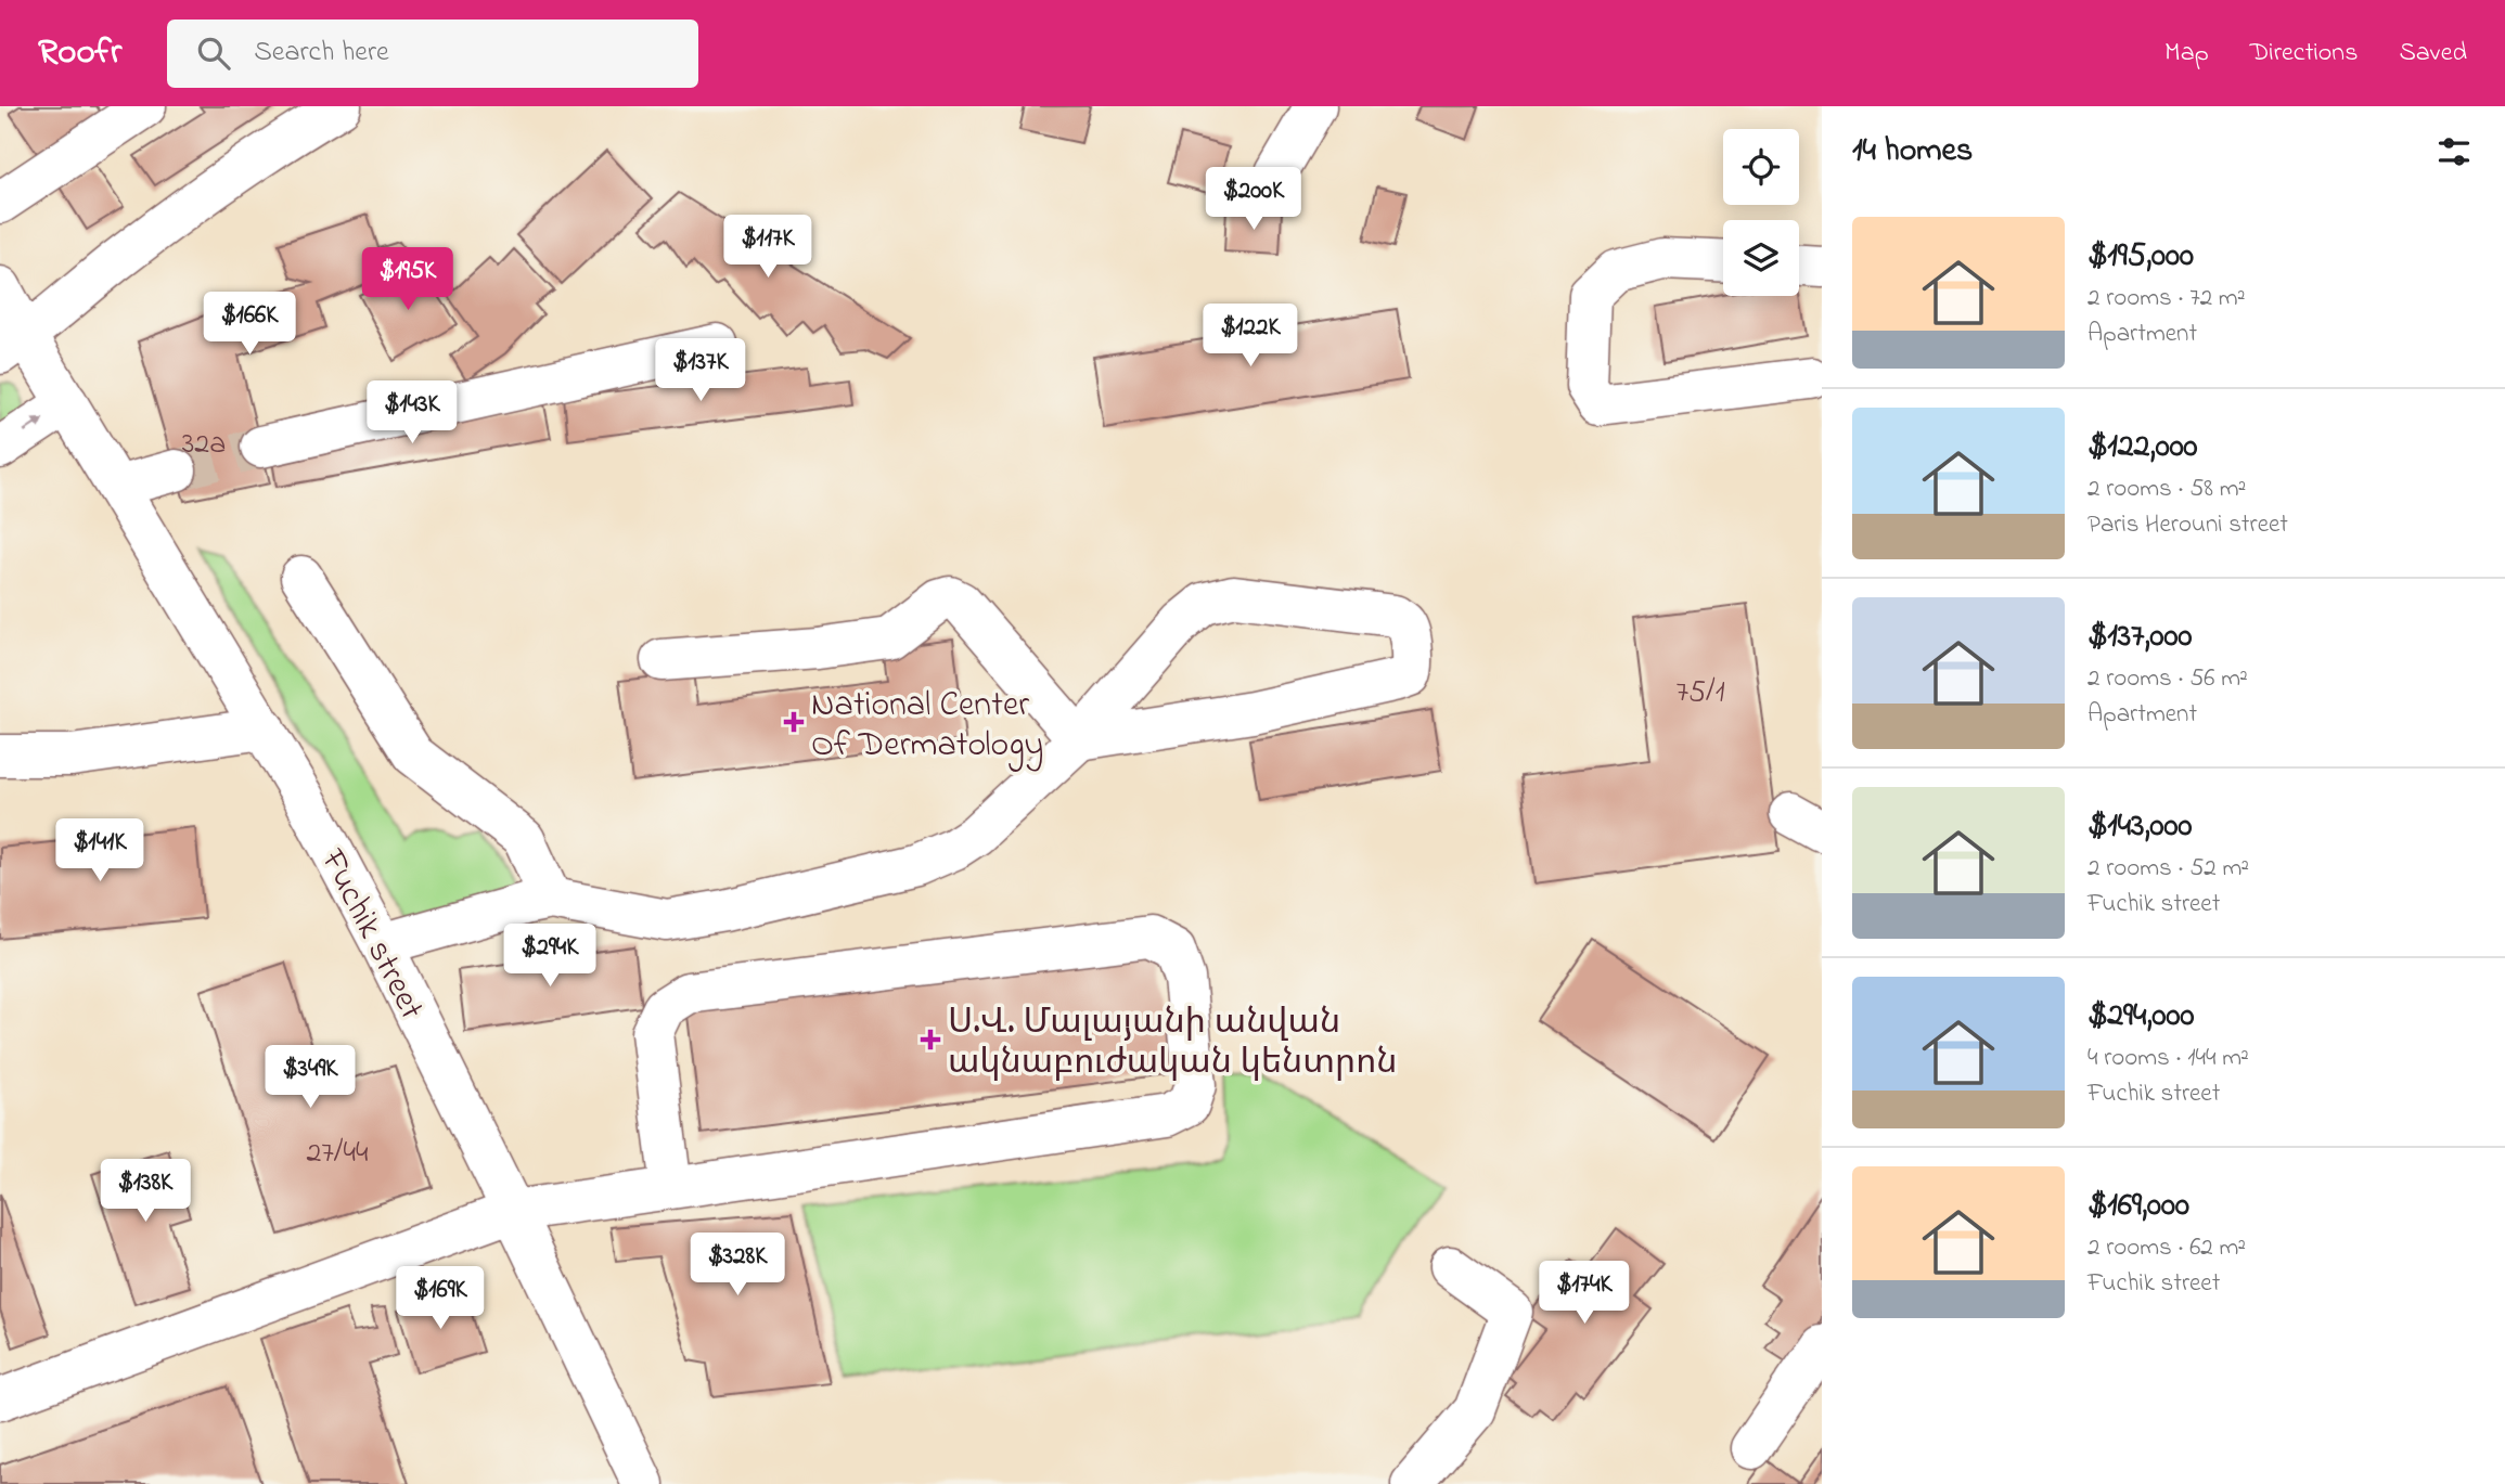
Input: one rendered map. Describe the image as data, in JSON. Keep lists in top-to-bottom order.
{
  "streets": {
    "street": ["Fuchik street"]
  },
  "places": {
    "health": ["National Center Of Dermatology", "Ս.Վ. Մալայանի անվան ակնաբուժական կենտրոն"]
  },
  "house_numbers": ["32a", "75/1", "27/44"],
  "page": {
    "header": "Roofr",
    "search": "Search here",
    "nav": ["Map", "Directions", "Saved"],
    "heading": "14 homes",
    "price": [
      "$200K",
      "$117K",
      "$195K",
      "$166K",
      "$122K",
      "$137K",
      "$143K",
      "$141K",
      "$294K",
      "$349K",
      "$138K",
      "$328K",
      "$174K",
      "$169K"
    ],
    "list": [
      {
        "name": "$195,000",
        "note": "2 rooms · 72 m² · Apartment"
      },
      {
        "name": "$122,000",
        "note": "2 rooms · 58 m² · Paris Herouni street"
      },
      {
        "name": "$137,000",
        "note": "2 rooms · 56 m² · Apartment"
      },
      {
        "name": "$143,000",
        "note": "2 rooms · 52 m² · Fuchik street"
      },
      {
        "name": "$294,000",
        "note": "4 rooms · 144 m² · Fuchik street"
      },
      {
        "name": "$169,000",
        "note": "2 rooms · 62 m² · Fuchik street"
      }
    ]
  }
}
